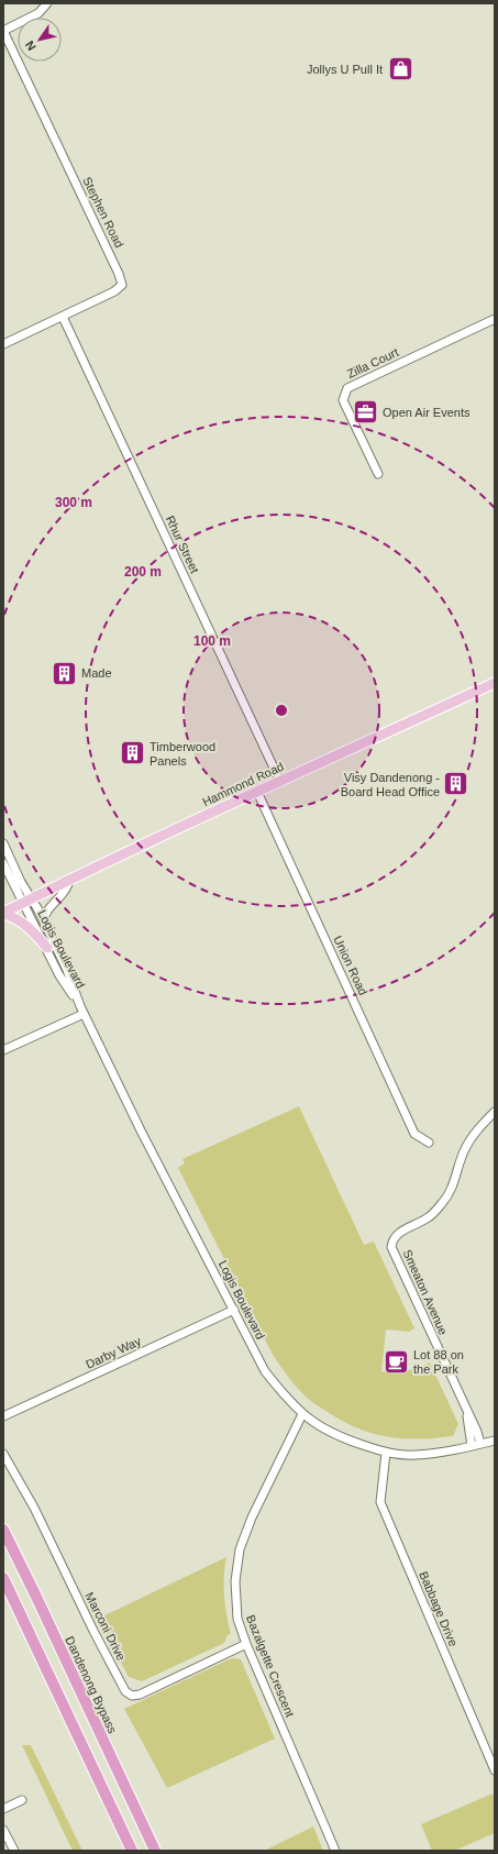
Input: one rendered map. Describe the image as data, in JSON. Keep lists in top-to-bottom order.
{
  "streets": {
    "highway": ["Dandenong Bypass"],
    "main road": ["Hammond Road"],
    "street": [
      "Stephen Road",
      "Zilla Court",
      "Rhur Street",
      "Logis Boulevard",
      "Union Road",
      "Smeaton Avenue",
      "Darby Way",
      "Babbage Drive",
      "Marconi Drive",
      "Bazalgette Crescent"
    ]
  },
  "crossings": [
    ["Stephen Road", "Rhur Street"],
    ["Rhur Street", "Hammond Road"],
    ["Hammond Road", "Logis Boulevard"],
    ["Hammond Road", "Union Road"],
    ["Logis Boulevard", "Smeaton Avenue"],
    ["Logis Boulevard", "Darby Way"],
    ["Logis Boulevard", "Babbage Drive"],
    ["Logis Boulevard", "Bazalgette Crescent"],
    ["Marconi Drive", "Bazalgette Crescent"]
  ],
  "places": {
    "shop": ["Jollys U Pull It"],
    "office": ["Open Air Events"],
    "building": ["Made", "Timberwood Panels", "Visy Dandenong - Board Head Office"],
    "cafe": ["Lot 88 on the Park"]
  },
  "north": "bottom left",
  "rings": ["300 m", "200 m", "100 m"]
}
